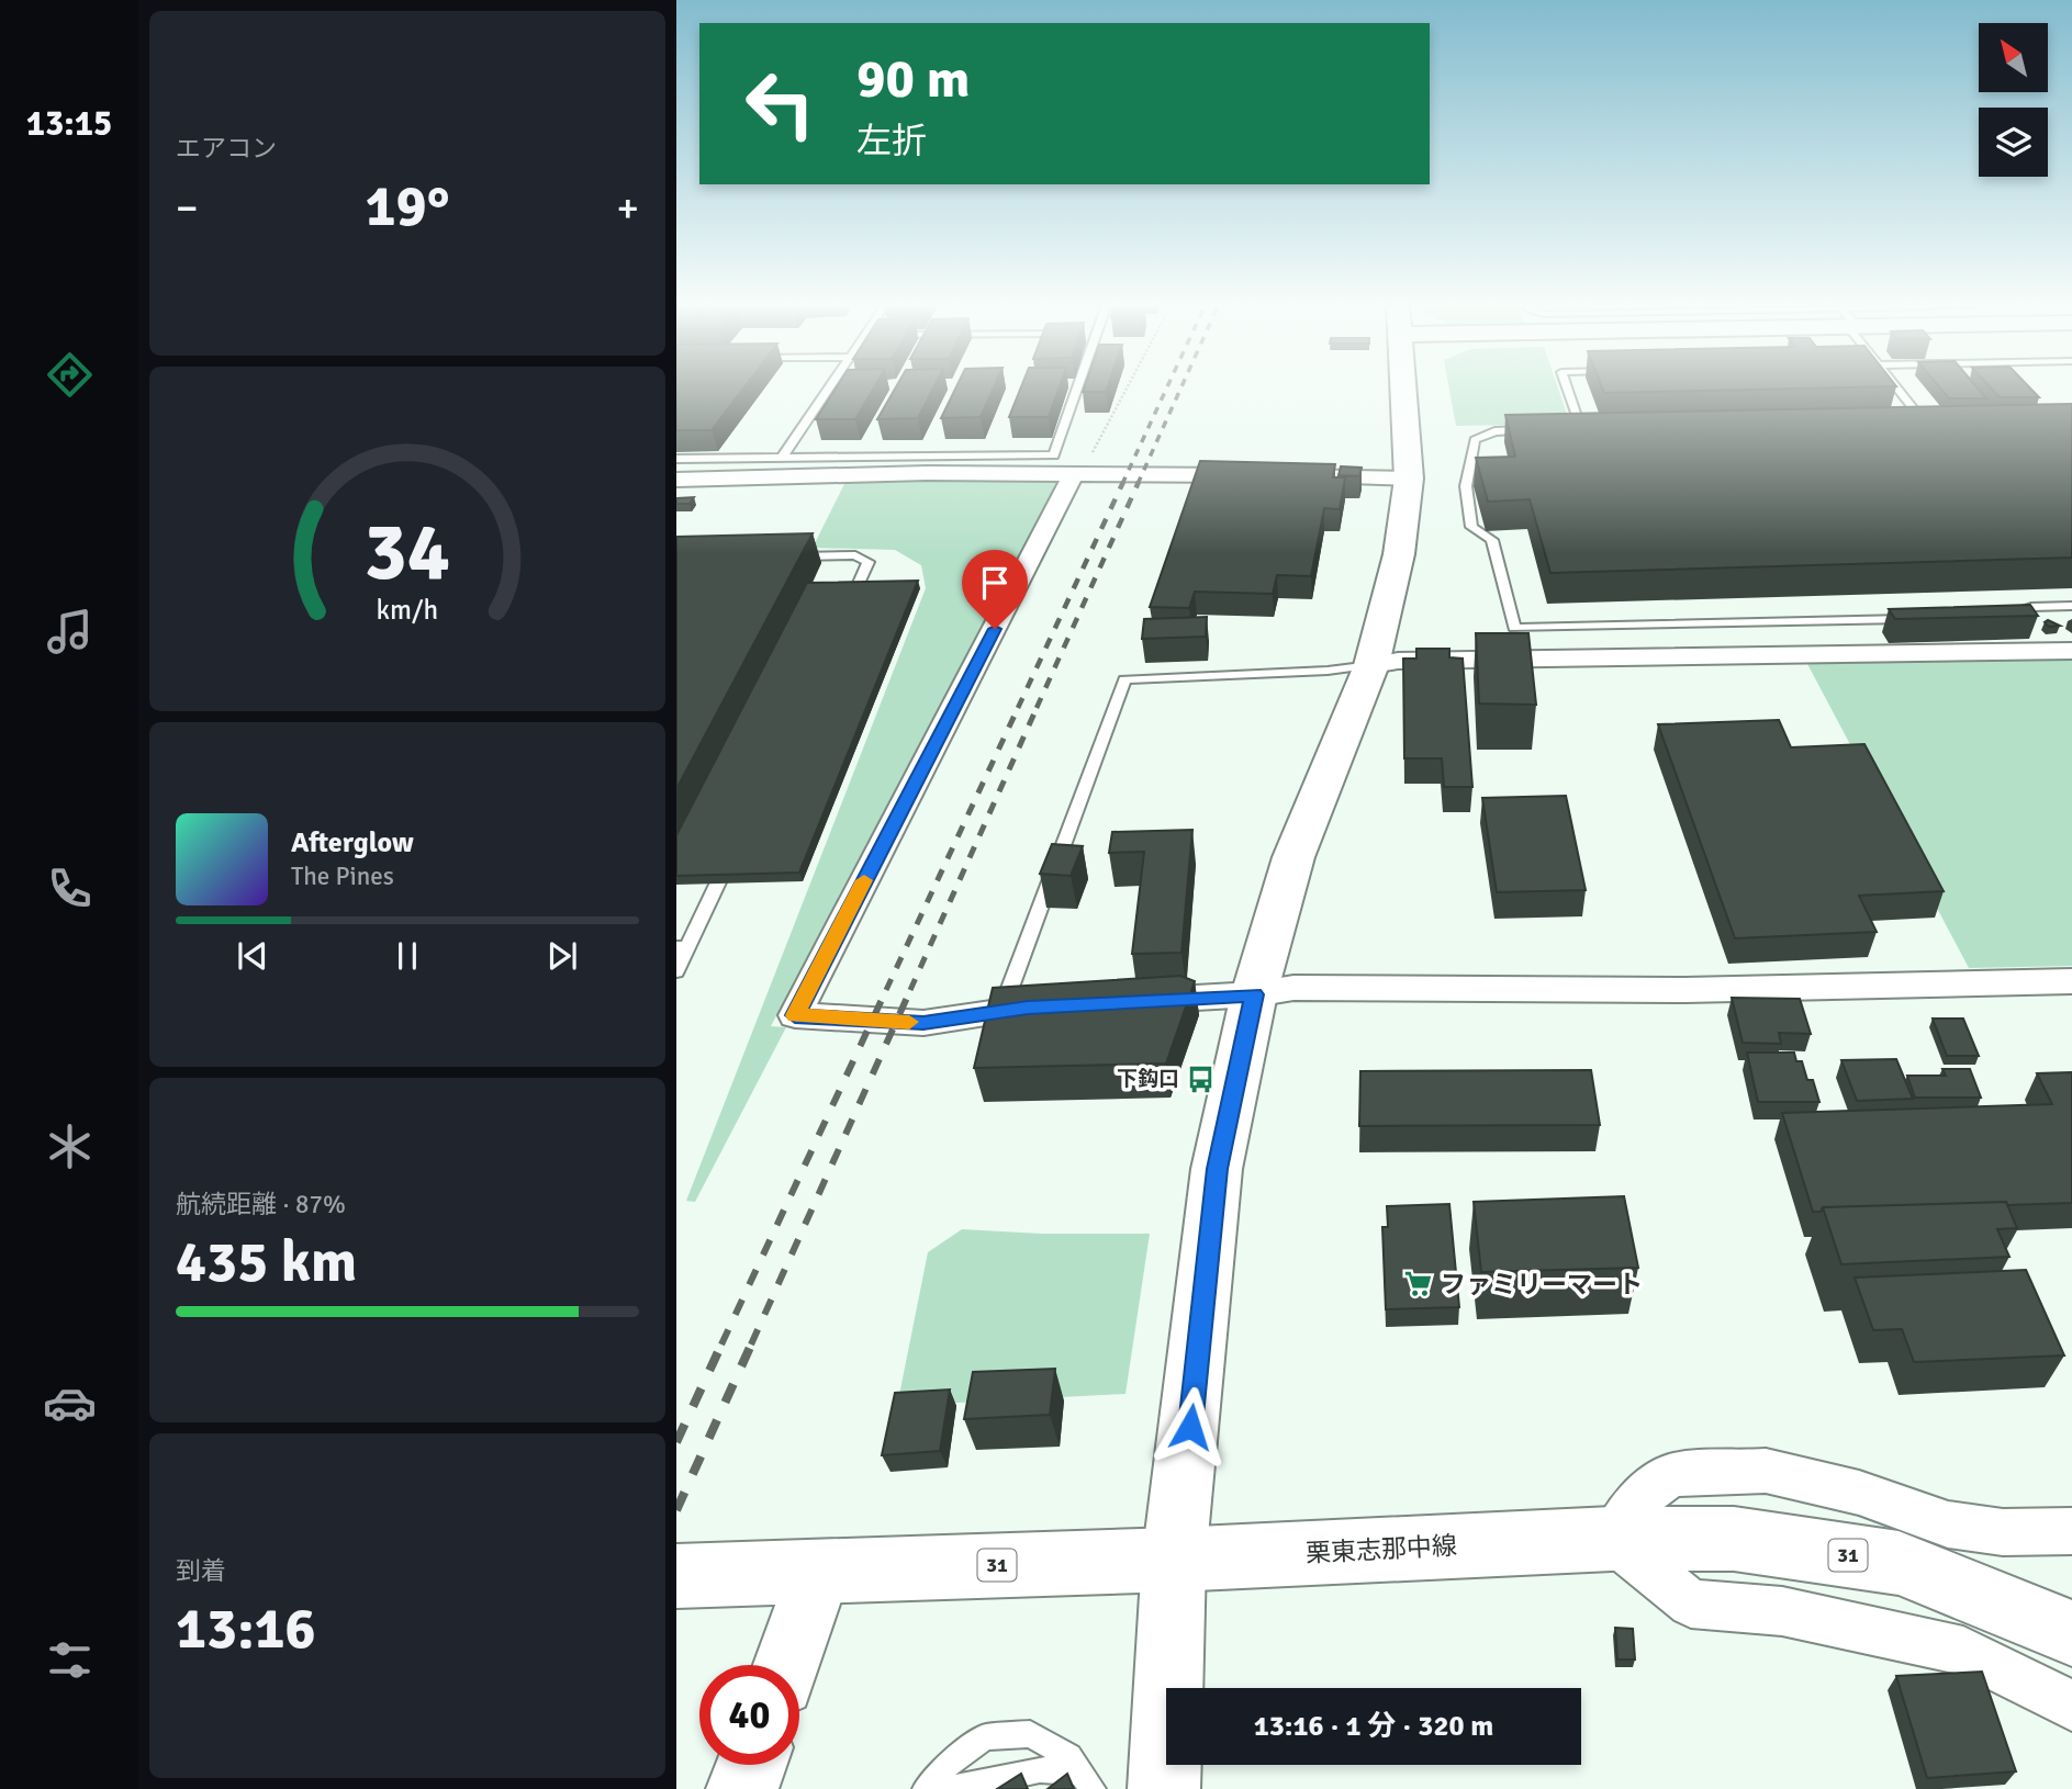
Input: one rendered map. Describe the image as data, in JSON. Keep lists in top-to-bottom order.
{
  "streets": {
    "street": ["栗東志那中線", "31"]
  },
  "places": {
    "bus stop": ["下鈎口"],
    "supermarket": ["ファミリーマート"]
  },
  "north": "top left",
  "page": {
    "tabs": "13:15",
    "tile": [
      "エアコン",
      ["航続距離 · 87%", "435 km"],
      ["到着", "13:16"]
    ],
    "turn": ["90 m", "左折"],
    "heat": ["−", "19°", "+"],
    "song": ["Afterglow", "The Pines"],
    "limit": "40",
    "trip": "13:16 · 1 分 · 320 m",
    "gauge": ["34", "km/h"]
  }
}
